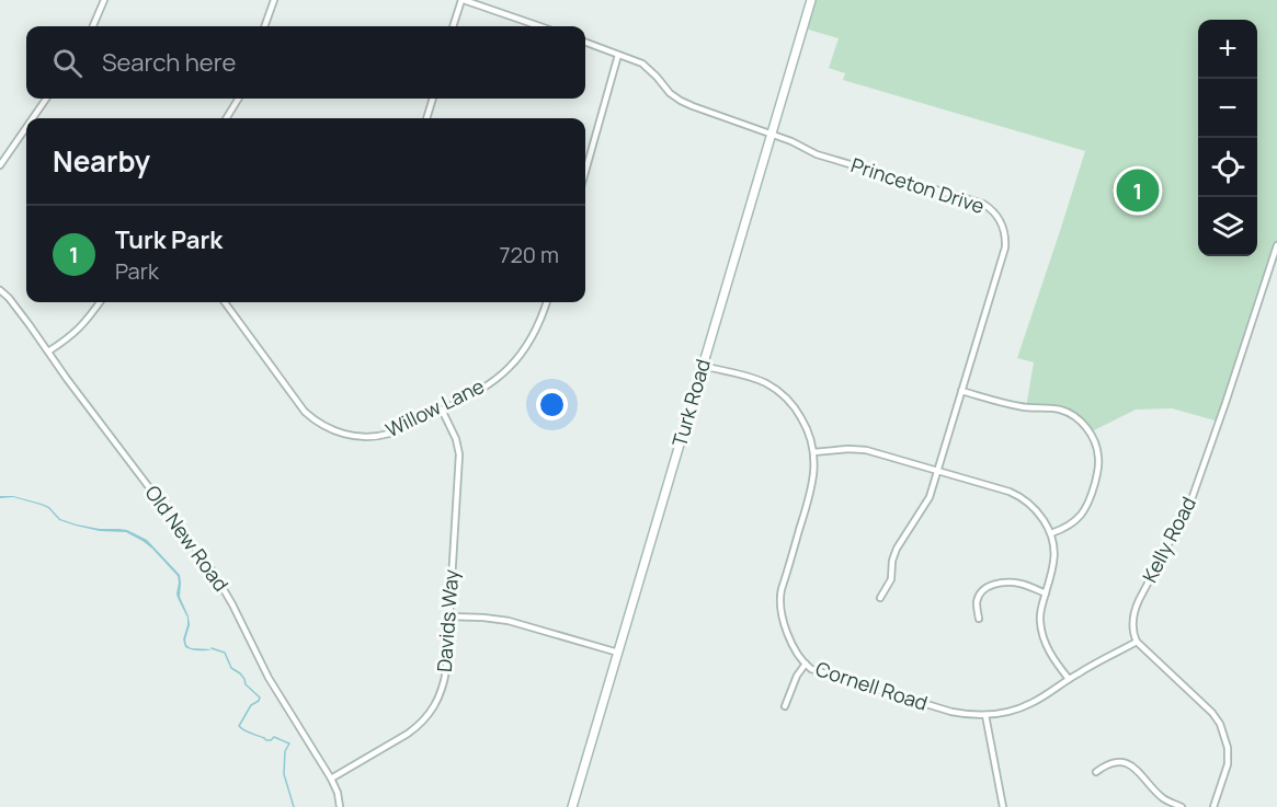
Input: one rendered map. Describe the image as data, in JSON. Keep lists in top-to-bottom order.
{
  "streets": {
    "street": [
      "Princeton Drive",
      "Turk Road",
      "Willow Lane",
      "Old New Road",
      "Kelly Road",
      "Davids Way",
      "Cornell Road"
    ]
  },
  "crossings": [
    ["Princeton Drive", "Turk Road"],
    ["Turk Road", "Cornell Road"],
    ["Willow Lane", "Davids Way"],
    ["Old New Road", "Davids Way"],
    ["Kelly Road", "Cornell Road"]
  ],
  "page": {
    "map_buttons": ["+", "−"],
    "search": "Search here",
    "heading": "Nearby",
    "pins": "1",
    "list": [
      {
        "mark": "1",
        "name": "Turk Park",
        "note": "Park",
        "value": "720 m"
      }
    ]
  }
}
